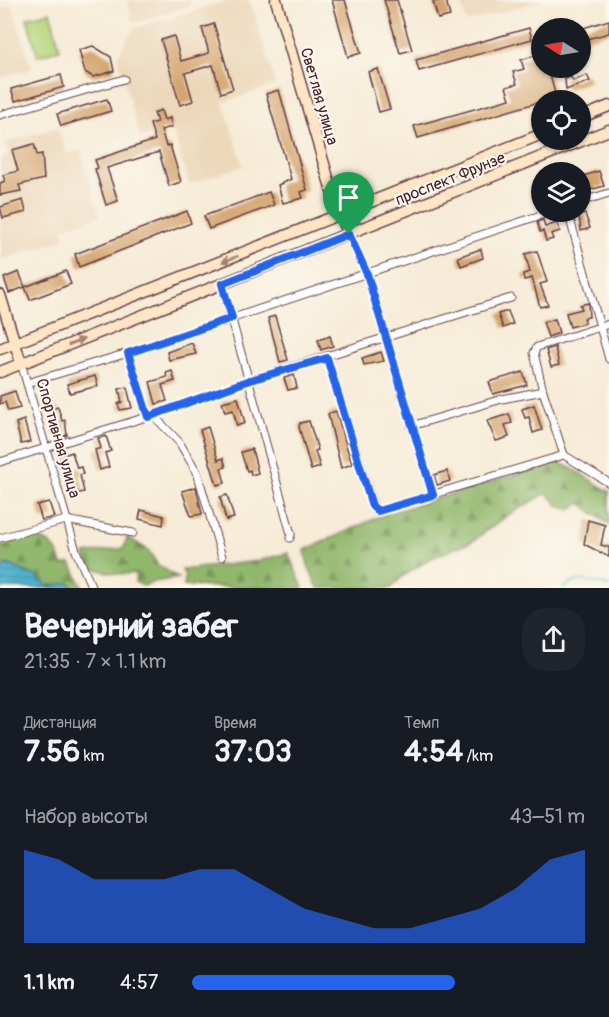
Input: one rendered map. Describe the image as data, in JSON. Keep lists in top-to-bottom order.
{
  "streets": {
    "main road": ["Светлая улица", "проспект Фрунзе", "Спортивная улица"]
  },
  "crossings": [
    ["Светлая улица", "проспект Фрунзе"],
    ["проспект Фрунзе", "Спортивная улица"]
  ],
  "north": "left",
  "page": {
    "heading": ["Вечерний забег", "21:35 · 7 × 1.1 km"],
    "stats": [
      ["Дистанция", "7.56 km"],
      ["Время", "37:03"],
      ["Темп", "4:54 /km"]
    ],
    "chart": ["Набор высоты", "43–51 m"],
    "list": [
      {
        "name": "1.1 km",
        "note": "4:57"
      }
    ]
  }
}
